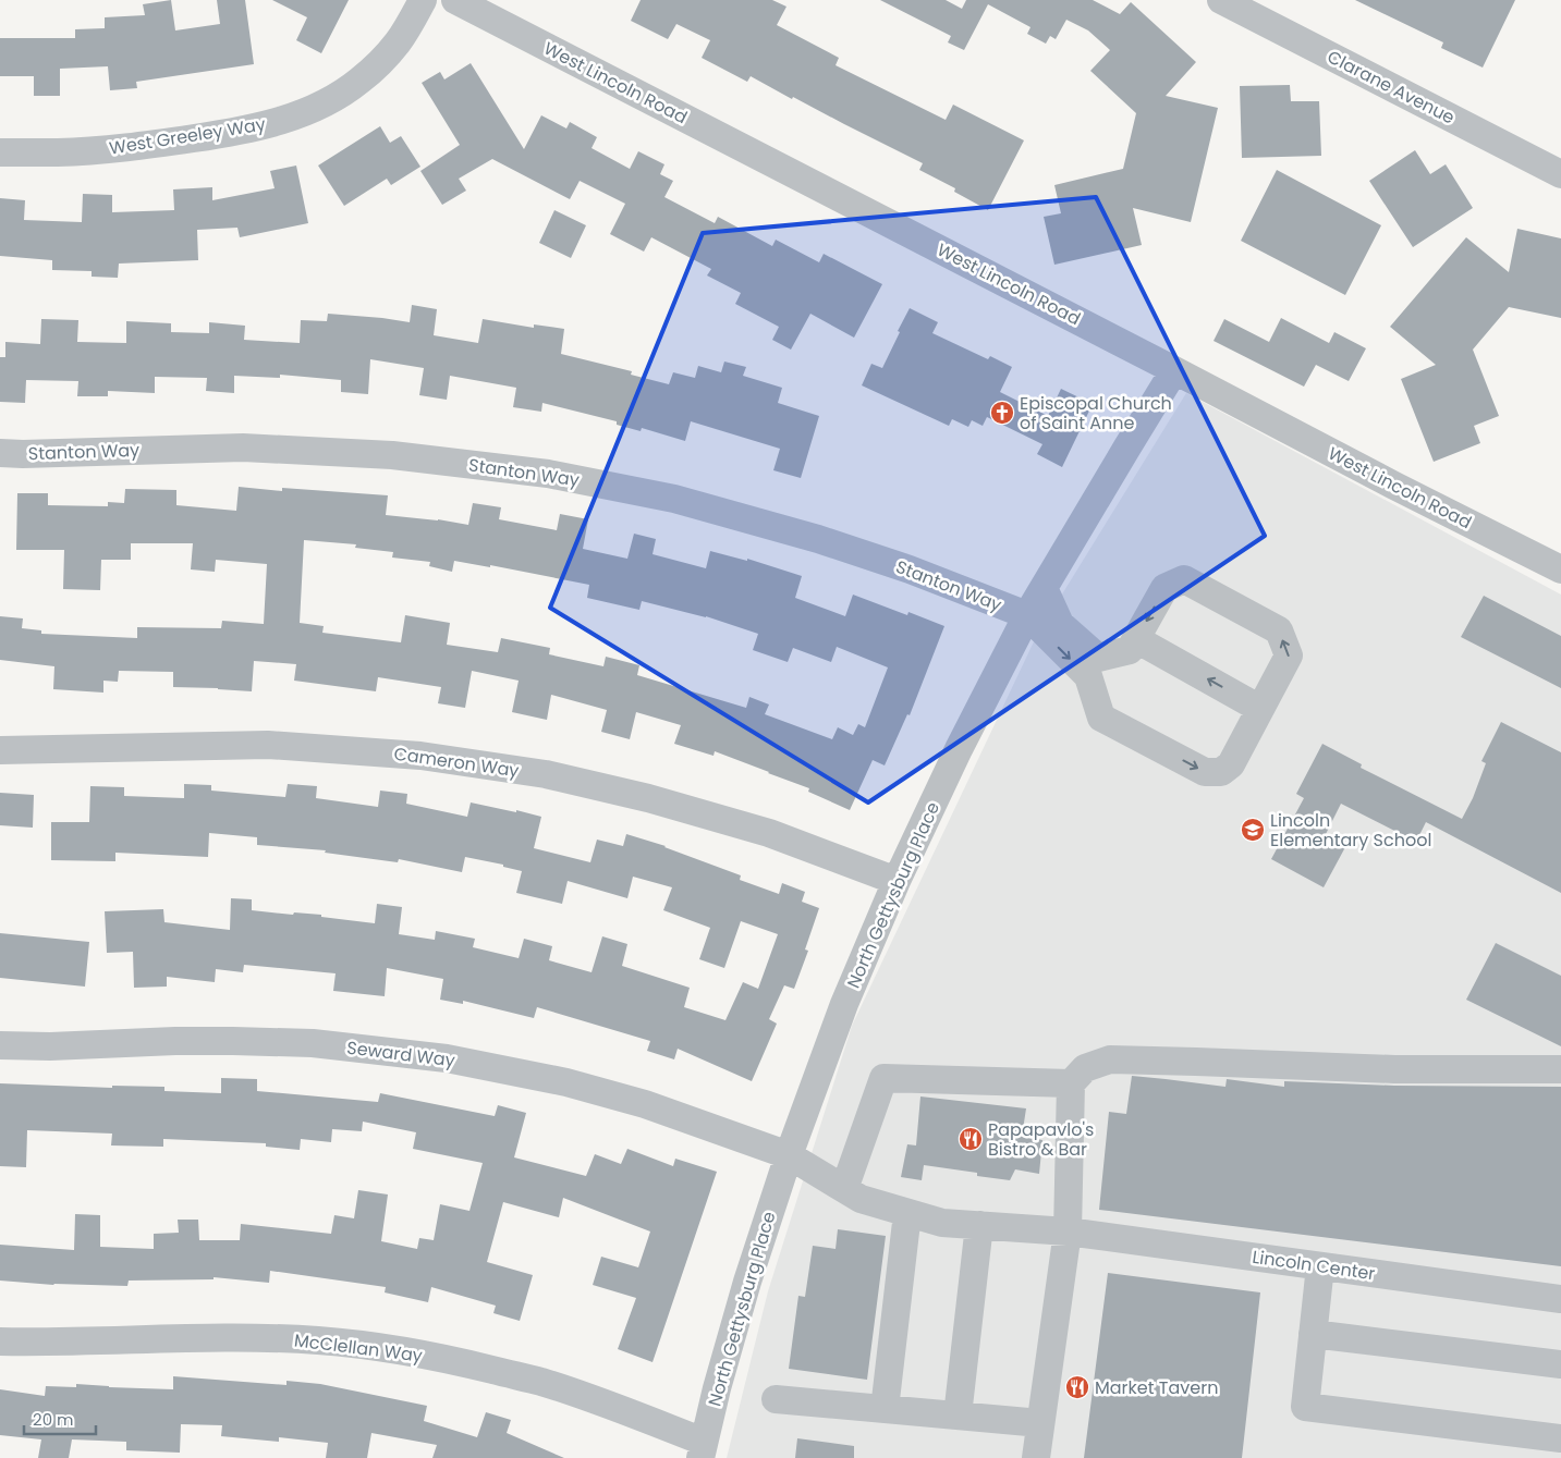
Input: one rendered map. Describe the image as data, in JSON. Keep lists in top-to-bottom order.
{
  "streets": {
    "street": [
      "West Lincoln Road",
      "Clarane Avenue",
      "West Greeley Way",
      "Stanton Way",
      "Cameron Way",
      "North Gettysburg Place",
      "Seward Way",
      "Lincoln Center",
      "McClellan Way"
    ]
  },
  "crossings": [
    ["West Lincoln Road", "North Gettysburg Place"],
    ["Stanton Way", "North Gettysburg Place"],
    ["Cameron Way", "North Gettysburg Place"],
    ["North Gettysburg Place", "Seward Way"],
    ["North Gettysburg Place", "Lincoln Center"],
    ["North Gettysburg Place", "McClellan Way"],
    ["Seward Way", "Lincoln Center"]
  ],
  "places": {
    "church": ["Episcopal Church of Saint Anne"],
    "school or university": ["Lincoln Elementary School"],
    "restaurant": ["Papapavlo's Bistro & Bar", "Market Tavern"]
  },
  "scale_bar": "20 m"
}
